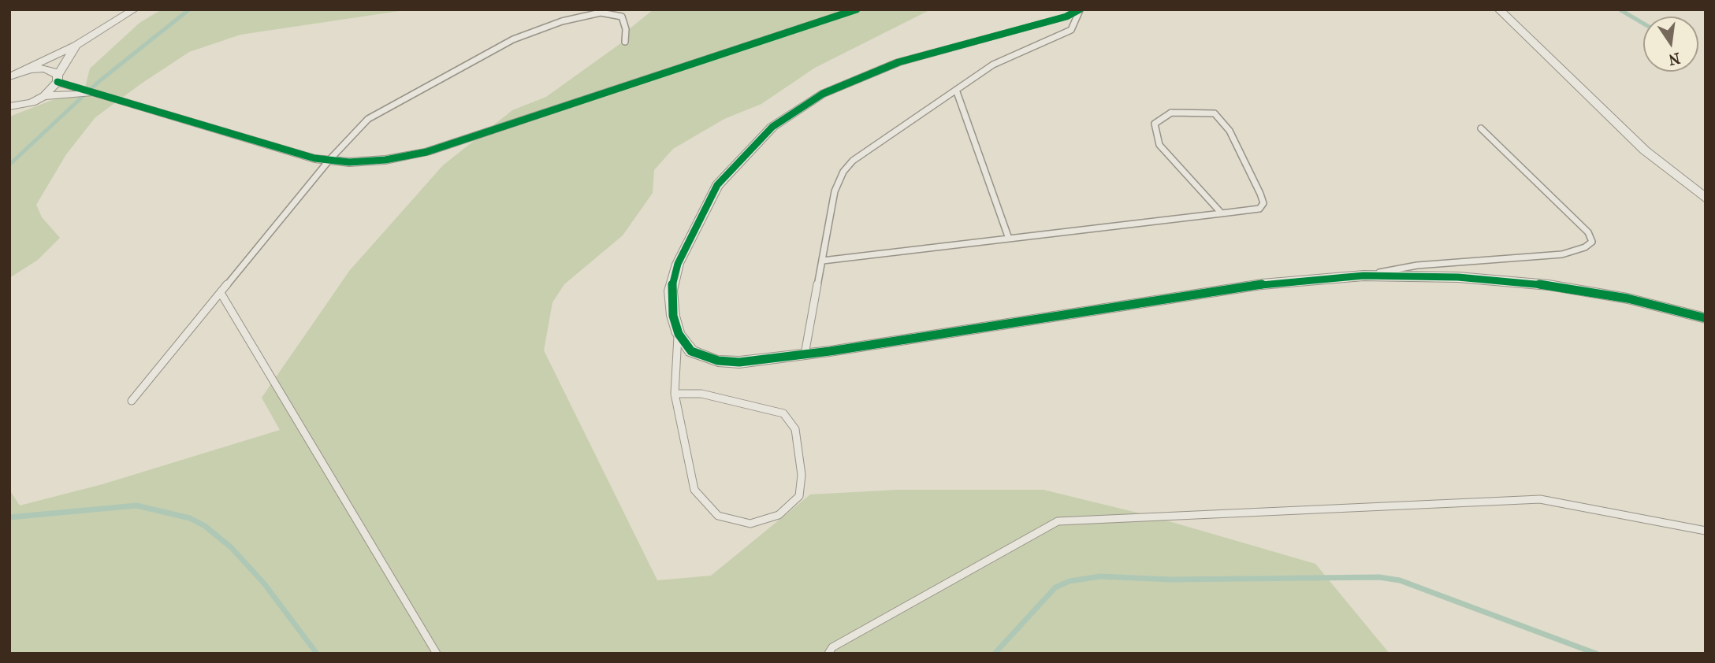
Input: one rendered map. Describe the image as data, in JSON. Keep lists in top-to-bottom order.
{
  "north": "bottom"
}
